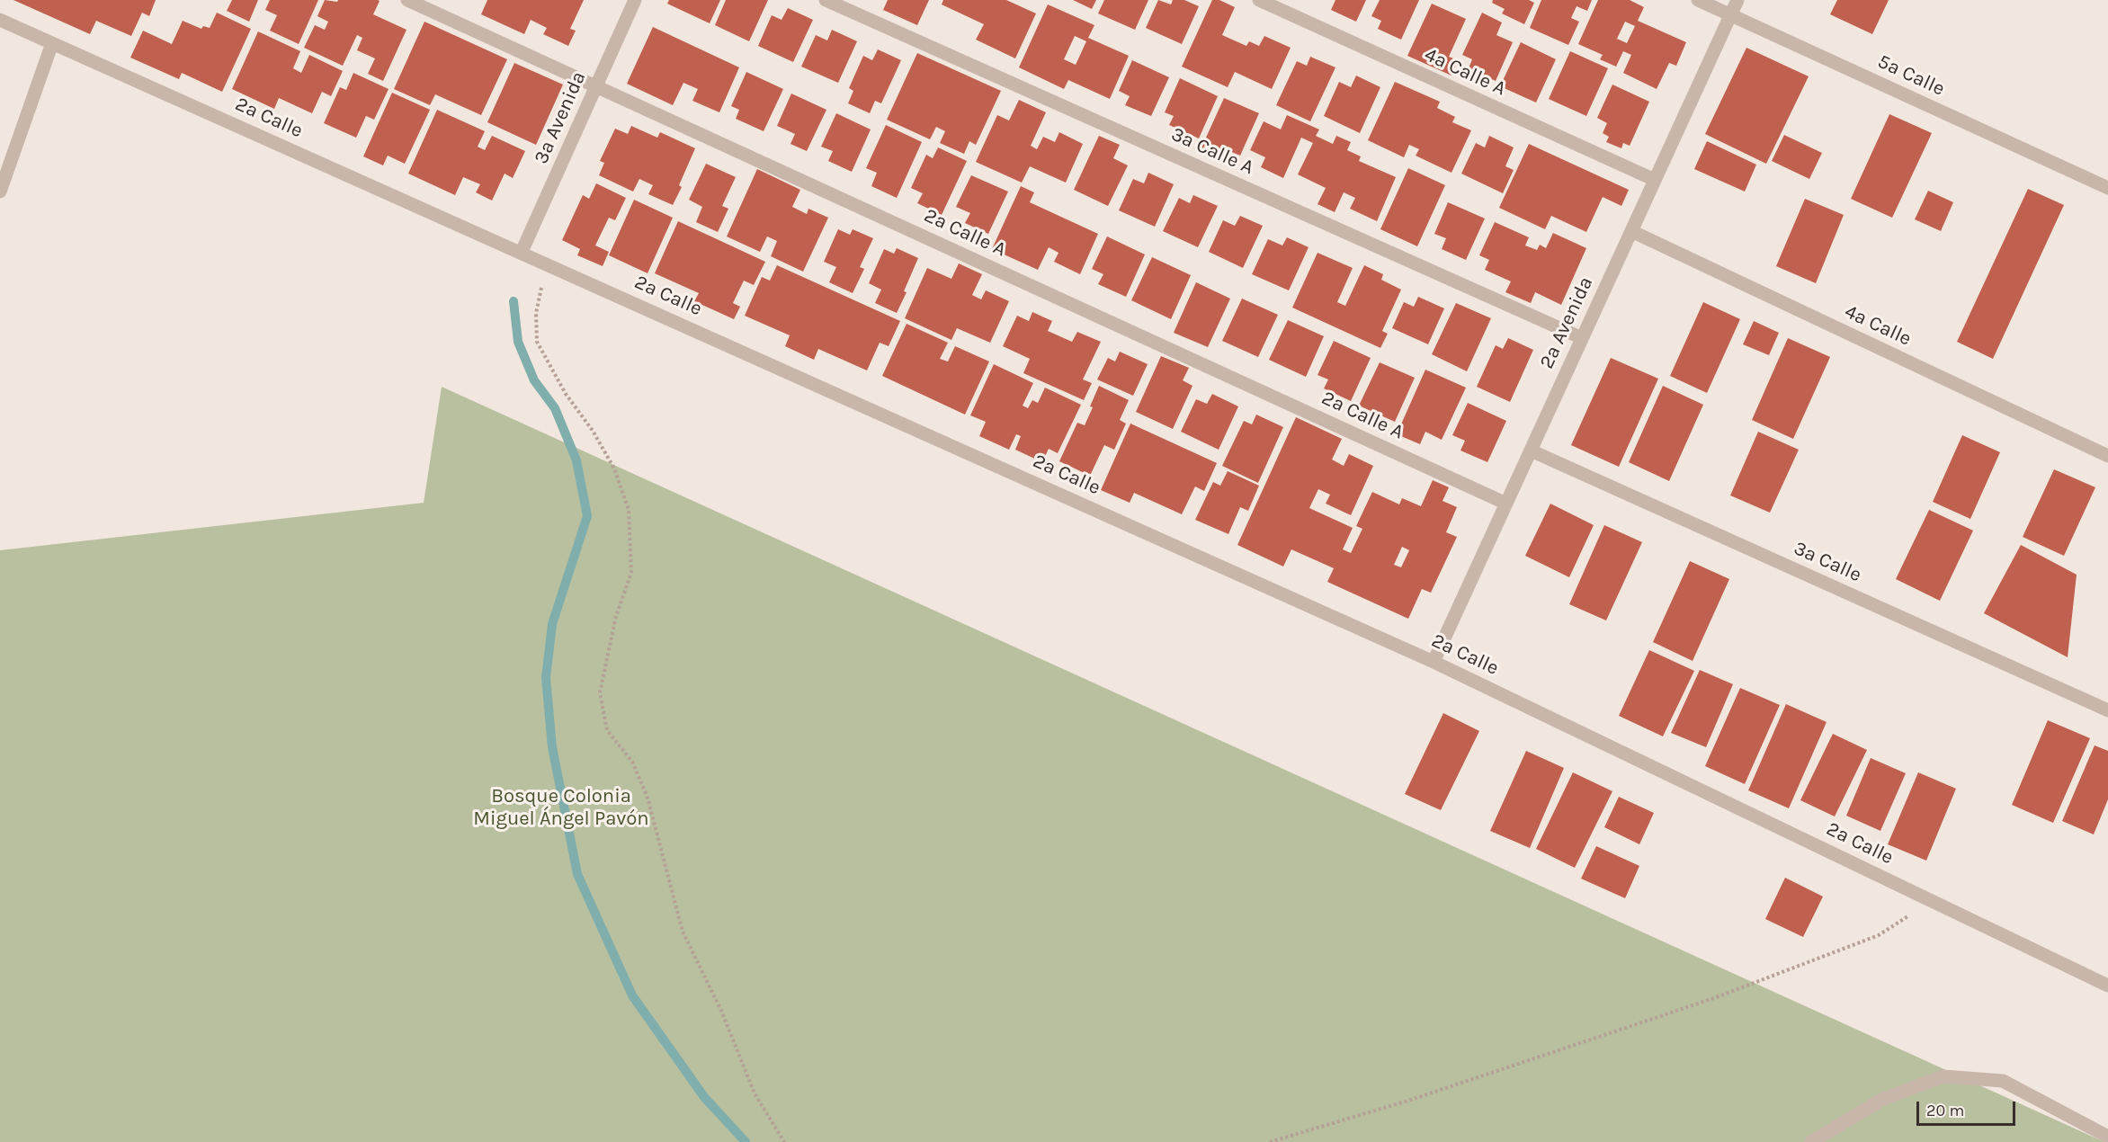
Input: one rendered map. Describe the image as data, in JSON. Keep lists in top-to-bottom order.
{
  "streets": {
    "street": [
      "4a Calle A",
      "5a Calle",
      "2a Calle",
      "3a Avenida",
      "3a Calle A",
      "2a Calle A",
      "2a Avenida",
      "4a Calle",
      "3a Calle"
    ]
  },
  "crossings": [
    ["4a Calle A", "2a Avenida"],
    ["5a Calle", "2a Avenida"],
    ["2a Calle", "3a Avenida"],
    ["2a Calle", "2a Avenida"],
    ["3a Avenida", "2a Calle A"],
    ["3a Calle A", "2a Avenida"],
    ["2a Calle A", "2a Avenida"],
    ["2a Avenida", "4a Calle"],
    ["2a Avenida", "3a Calle"]
  ],
  "parks": ["Bosque Colonia Miguel Ángel Pavón"],
  "scale_bar": "20 m"
}
